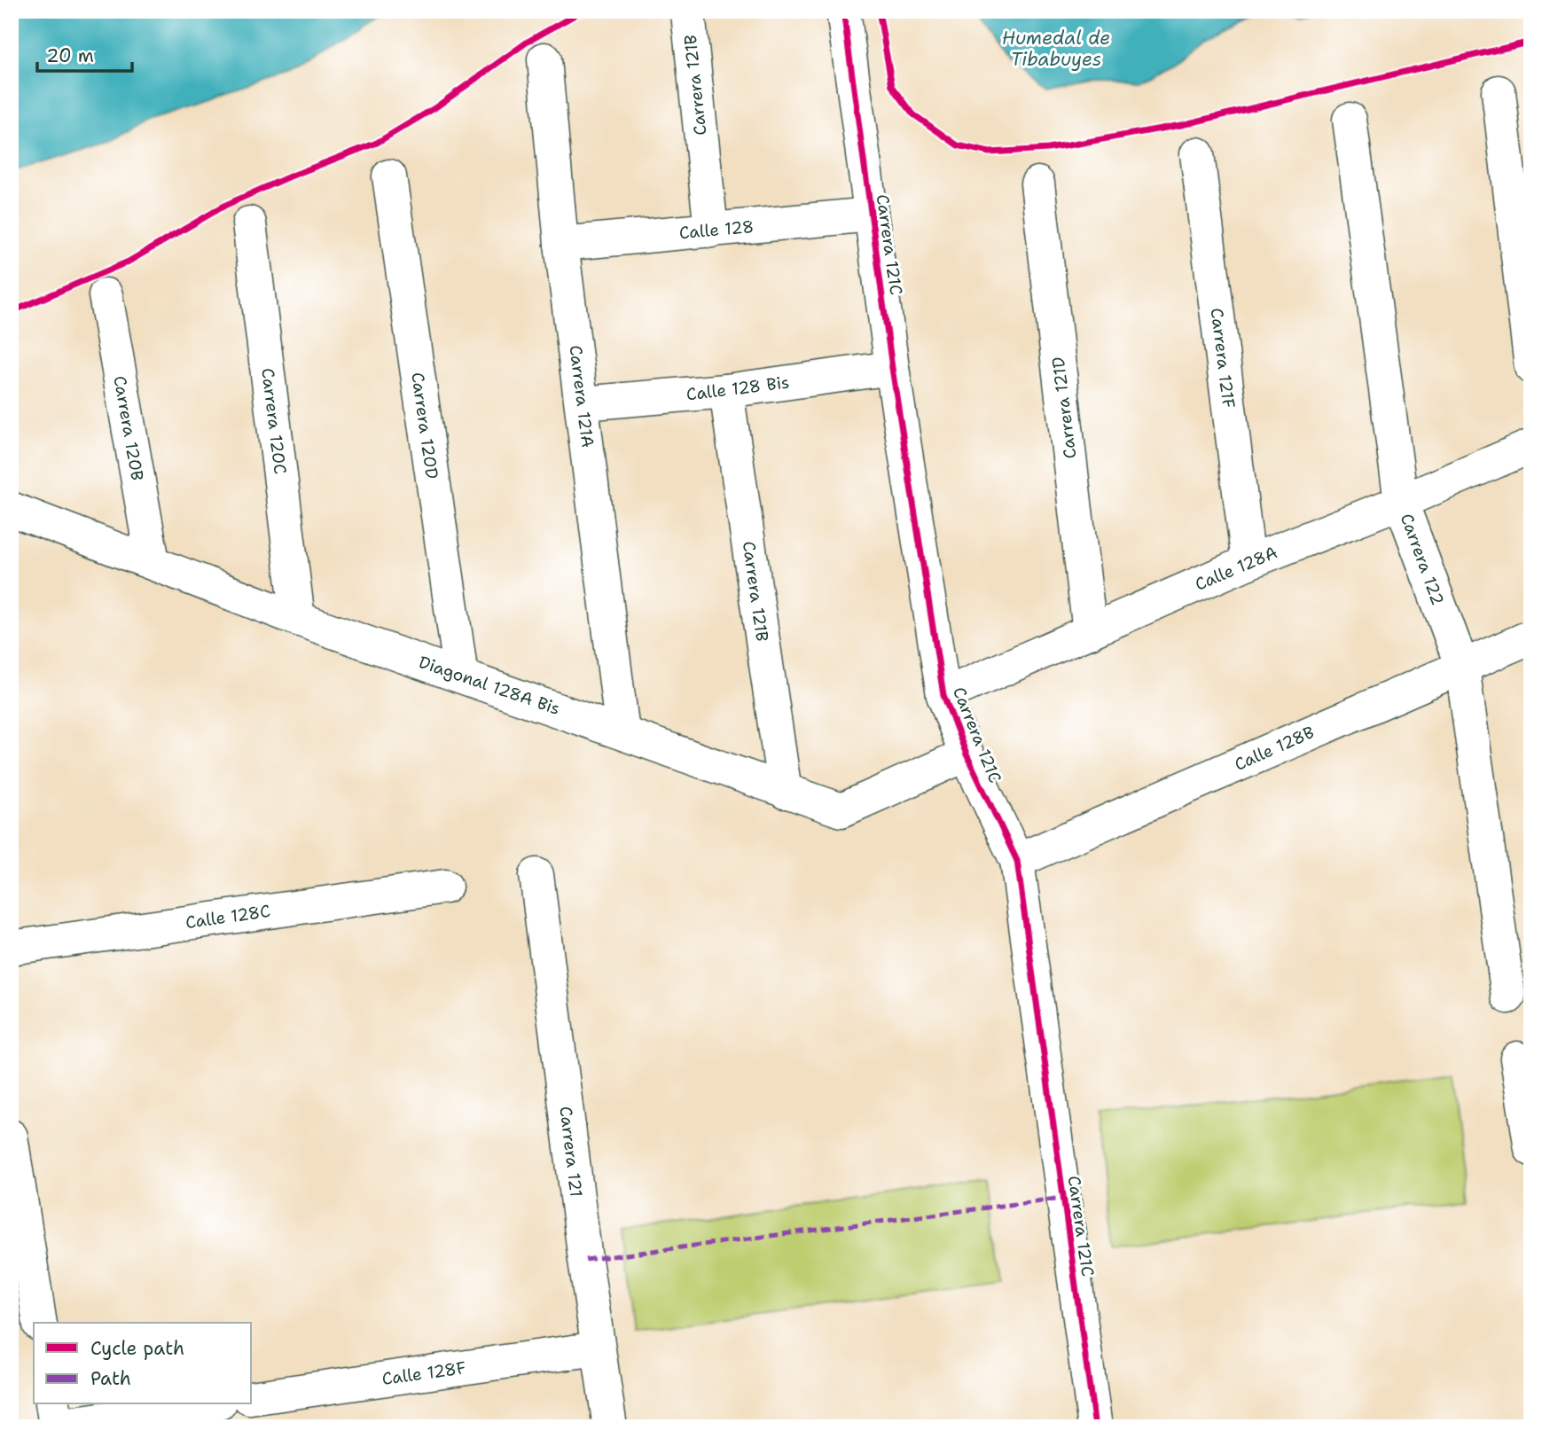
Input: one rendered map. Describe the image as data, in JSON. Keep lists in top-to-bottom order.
{
  "streets": {
    "street": [
      "Carrera 121B",
      "Calle 128",
      "Carrera 121C",
      "Carrera 121F",
      "Calle 128 Bis",
      "Carrera 121A",
      "Carrera 121D",
      "Carrera 120C",
      "Carrera 120D",
      "Carrera 120B",
      "Carrera 122",
      "Calle 128A",
      "Diagonal 128A Bis",
      "Calle 128B",
      "Calle 128C",
      "Carrera 121",
      "Calle 128F"
    ]
  },
  "crossings": [
    ["Carrera 121B", "Calle 128"],
    ["Carrera 121B", "Calle 128 Bis"],
    ["Carrera 121B", "Diagonal 128A Bis"],
    ["Calle 128", "Carrera 121C"],
    ["Calle 128", "Carrera 121A"],
    ["Carrera 121C", "Calle 128 Bis"],
    ["Carrera 121C", "Calle 128A"],
    ["Carrera 121C", "Diagonal 128A Bis"],
    ["Carrera 121C", "Calle 128B"],
    ["Carrera 121F", "Calle 128A"],
    ["Calle 128 Bis", "Carrera 121A"],
    ["Carrera 121A", "Diagonal 128A Bis"],
    ["Carrera 121D", "Calle 128A"],
    ["Carrera 120C", "Diagonal 128A Bis"],
    ["Carrera 120D", "Diagonal 128A Bis"],
    ["Carrera 120B", "Diagonal 128A Bis"],
    ["Carrera 122", "Calle 128A"],
    ["Carrera 122", "Calle 128B"],
    ["Carrera 121", "Calle 128F"]
  ],
  "water": ["Humedal de Tibabuyes"],
  "legend": ["Cycle path", "Path"],
  "scale_bar": "20 m"
}
